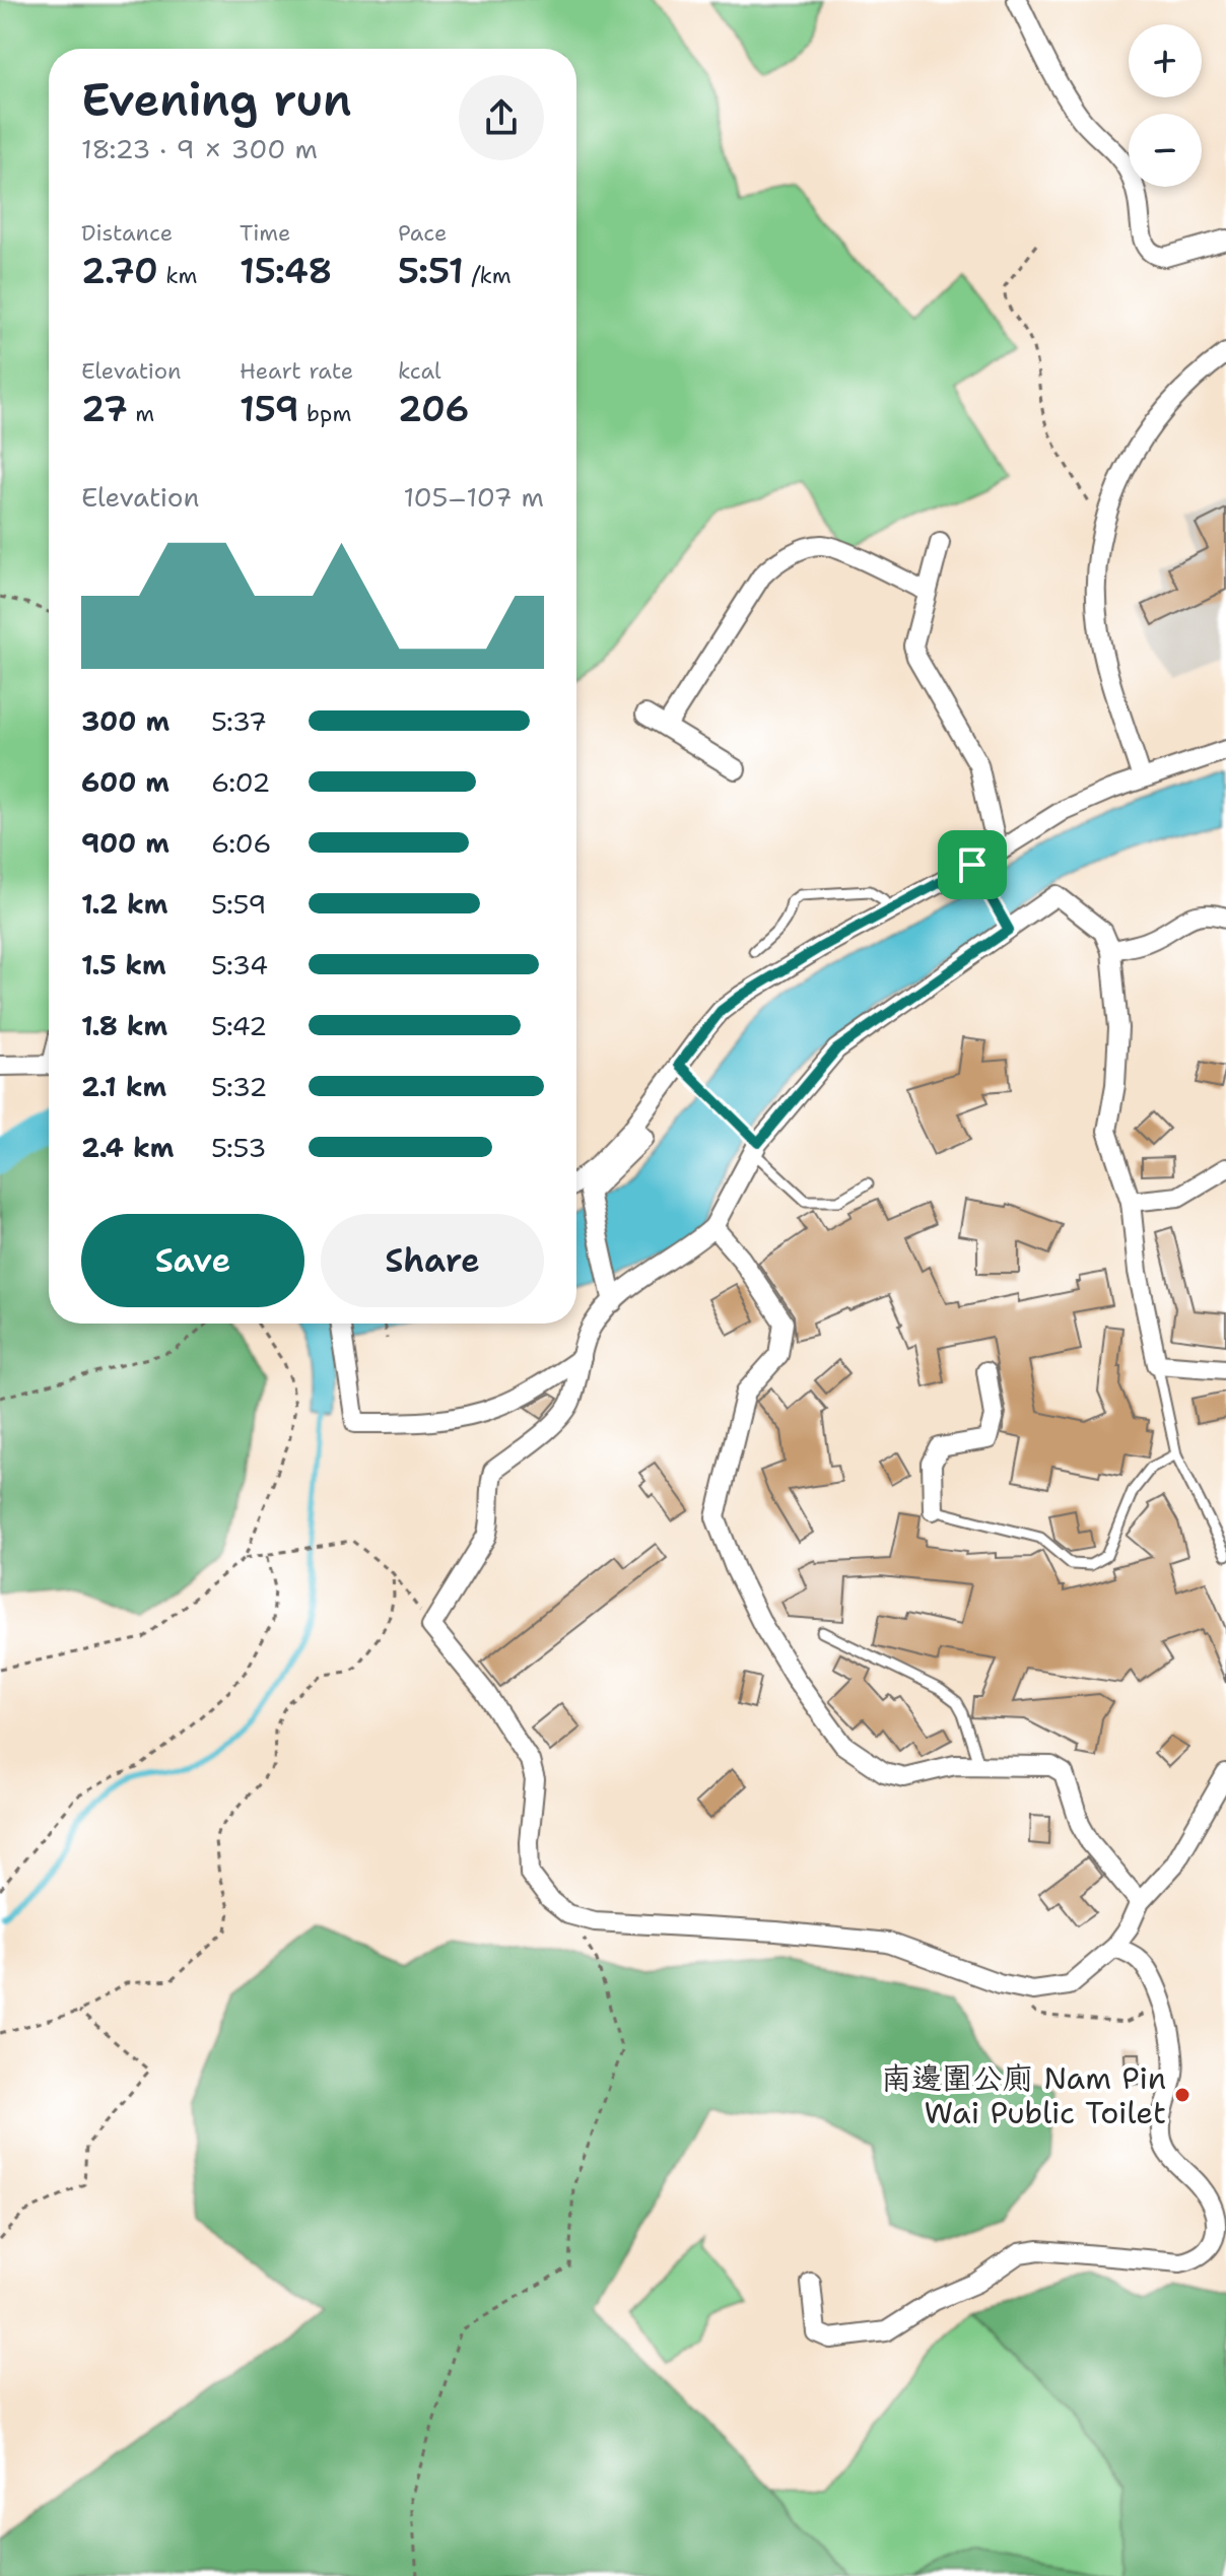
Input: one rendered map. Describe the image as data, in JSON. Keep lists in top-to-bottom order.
{
  "places": ["南邊圍公廁 Nam Pin Wai Public Toilet"],
  "page": {
    "map_buttons": ["+", "−"],
    "heading": ["Evening run", "18:23 · 9 × 300 m"],
    "stats": [
      ["Distance", "2.70 km"],
      ["Time", "15:48"],
      ["Pace", "5:51 /km"],
      ["Elevation", "27 m"],
      ["Heart rate", "159 bpm"],
      ["kcal", "206"]
    ],
    "chart": ["Elevation", "105–107 m"],
    "list": [
      {
        "name": "300 m",
        "note": "5:37"
      },
      {
        "name": "600 m",
        "note": "6:02"
      },
      {
        "name": "900 m",
        "note": "6:06"
      },
      {
        "name": "1.2 km",
        "note": "5:59"
      },
      {
        "name": "1.5 km",
        "note": "5:34"
      },
      {
        "name": "1.8 km",
        "note": "5:42"
      },
      {
        "name": "2.1 km",
        "note": "5:32"
      },
      {
        "name": "2.4 km",
        "note": "5:53"
      }
    ],
    "buttons": ["Save", "Share"]
  }
}
